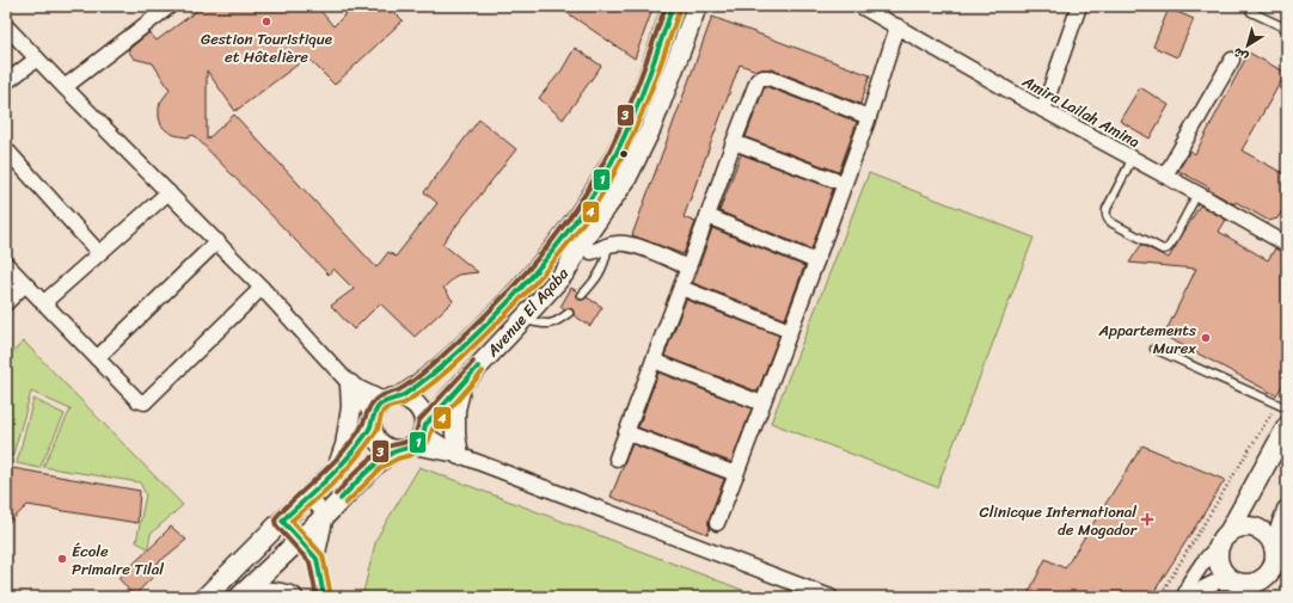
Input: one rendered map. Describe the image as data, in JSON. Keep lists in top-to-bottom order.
{
  "streets": {
    "main road": ["Avenue El Aqaba"],
    "street": ["Amira Lailah Amina"]
  },
  "places": {
    "other": ["Gestion Touristique et Hôtelière", "Appartements Murex", "École Primaire Tilal"],
    "health": ["Clinicque International de Mogador"]
  },
  "lines": ["transit line 1", "transit line 3", "transit line 4"],
  "north": "bottom left"
}
